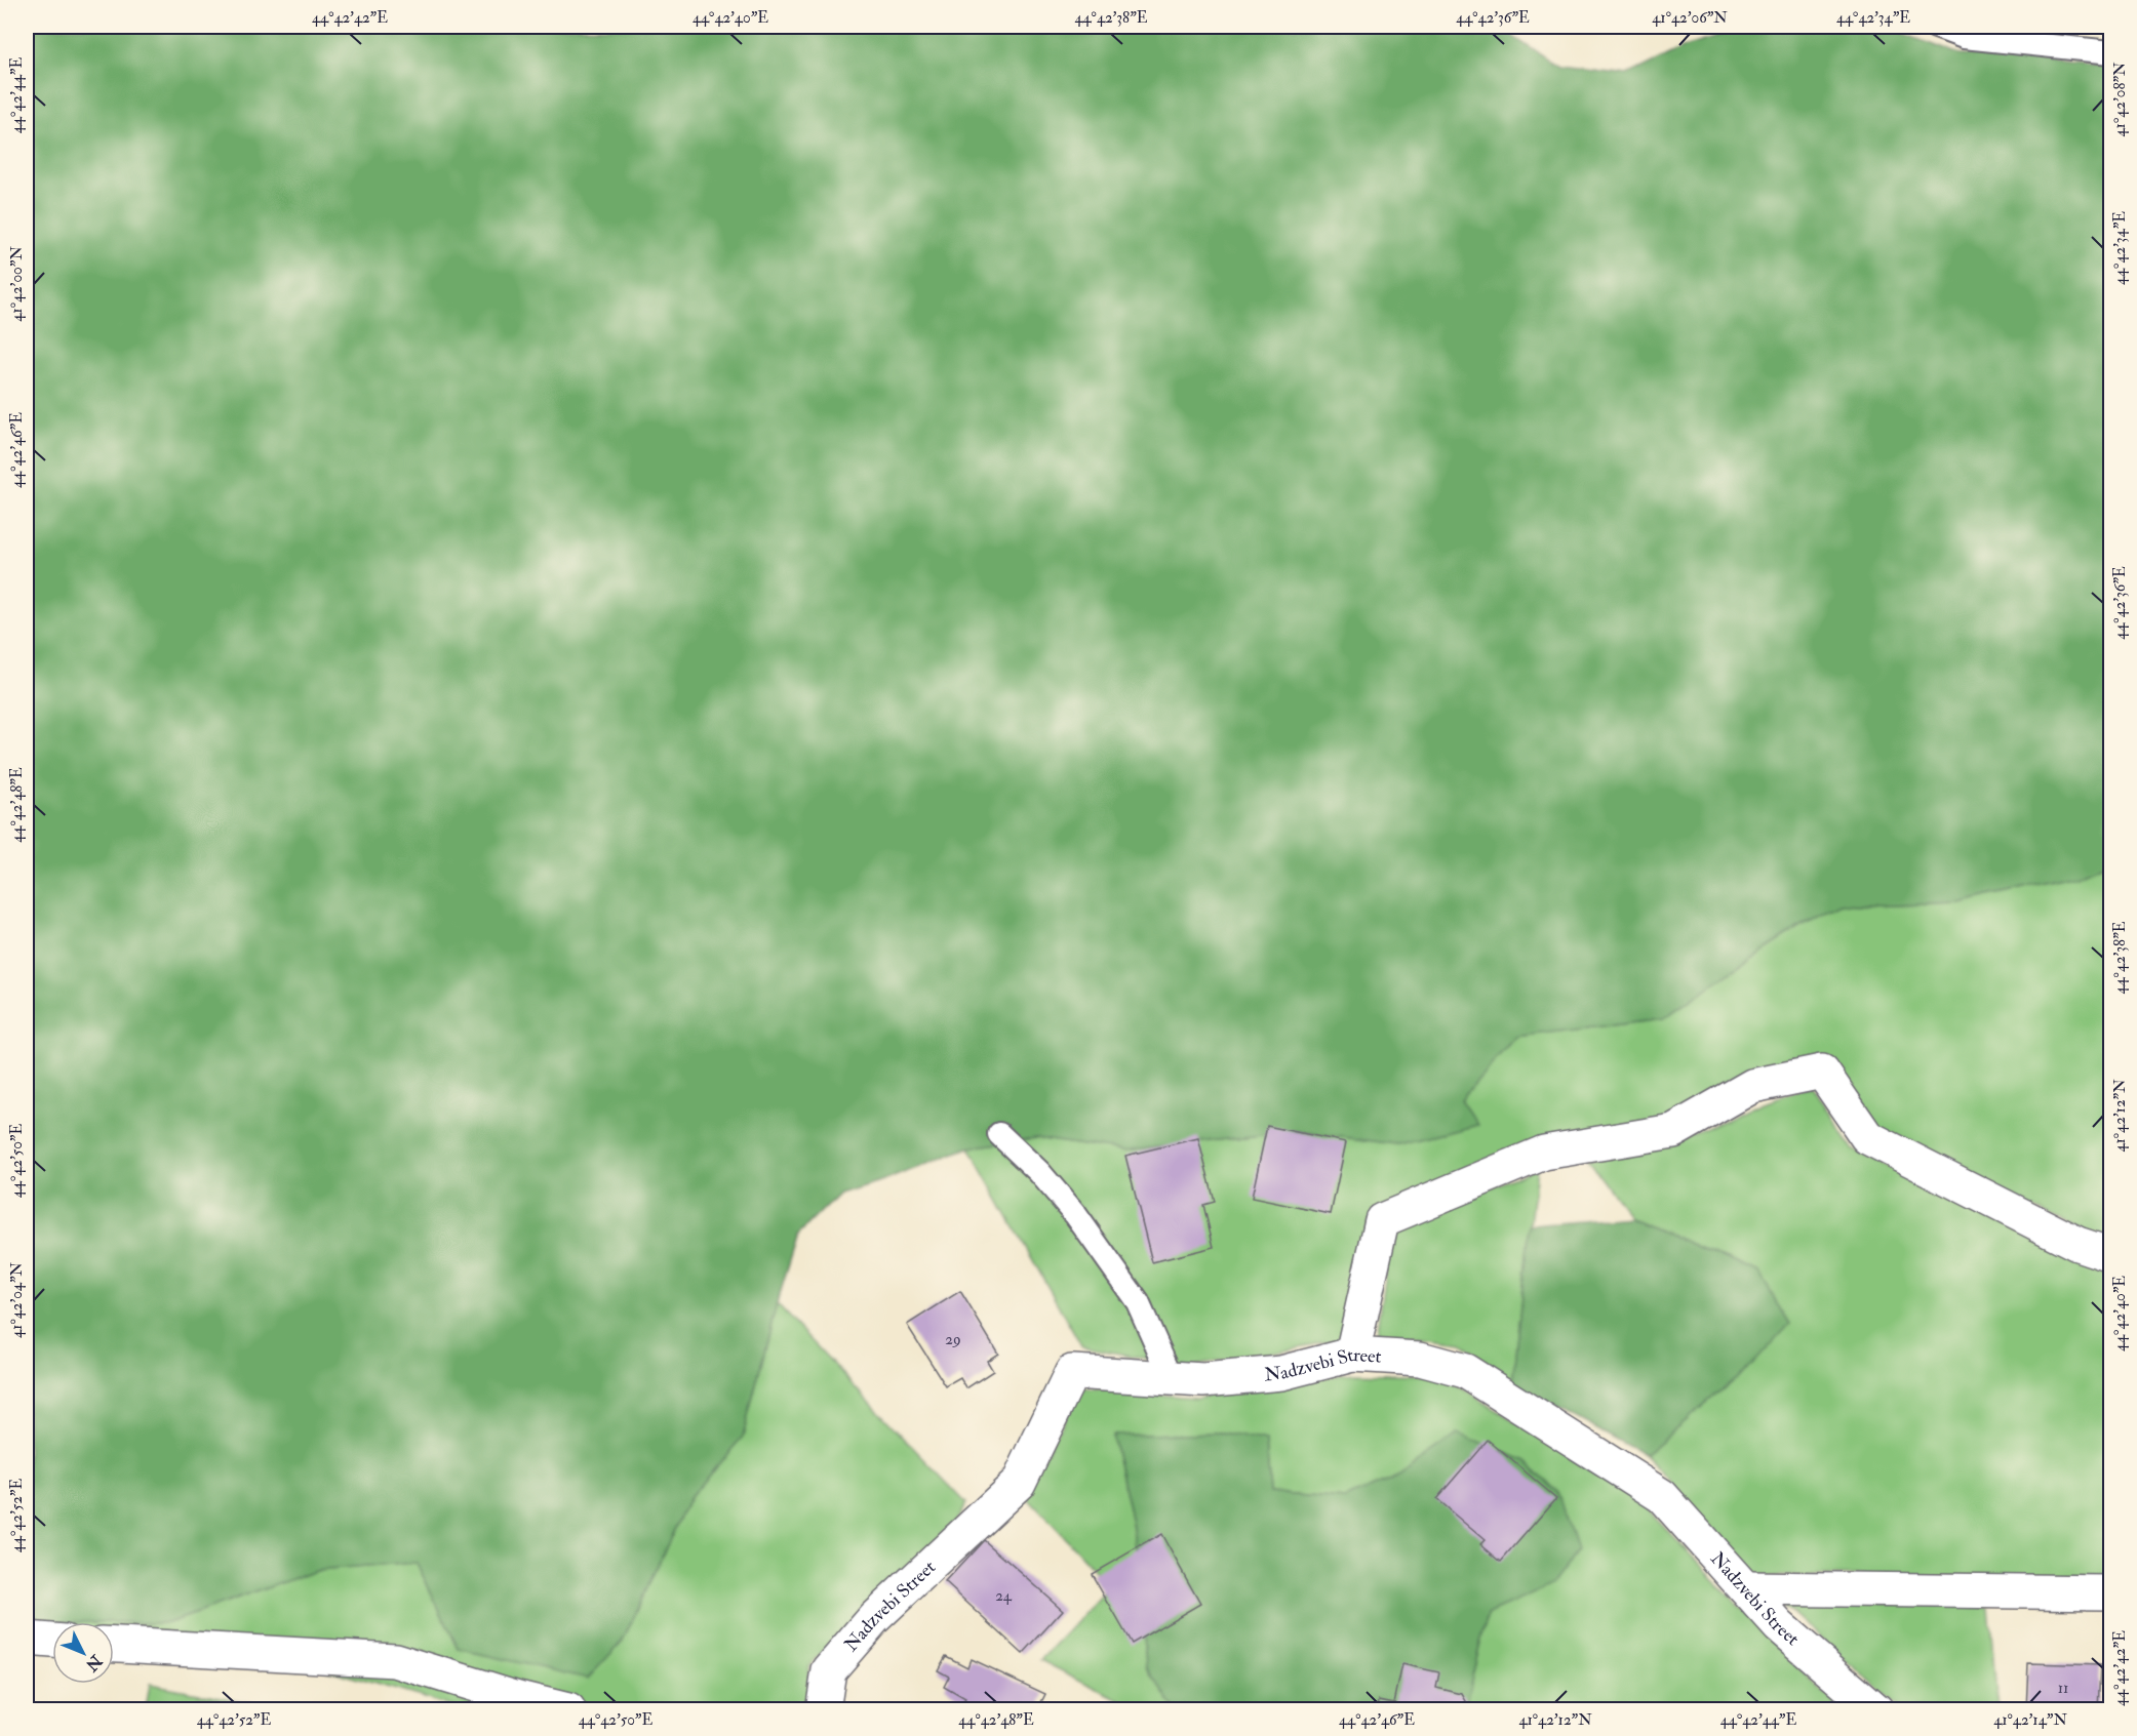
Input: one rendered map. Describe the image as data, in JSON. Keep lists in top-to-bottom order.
{
  "streets": {
    "street": ["Nadzvebi Street"]
  },
  "house_numbers": ["29", "24", "11"],
  "north": "bottom right",
  "coordinates": [
    "44°42'42\"E",
    "44°42'40\"E",
    "44°42'38\"E",
    "44°42'36\"E",
    "41°42'06\"N",
    "44°42'34\"E",
    "44°42'44\"E",
    "41°42'08\"N",
    "41°42'00\"N",
    "44°42'46\"E",
    "44°42'48\"E",
    "41°42'12\"N",
    "44°42'50\"E",
    "41°42'04\"N",
    "44°42'52\"E",
    "41°42'14\"N"
  ]
}
